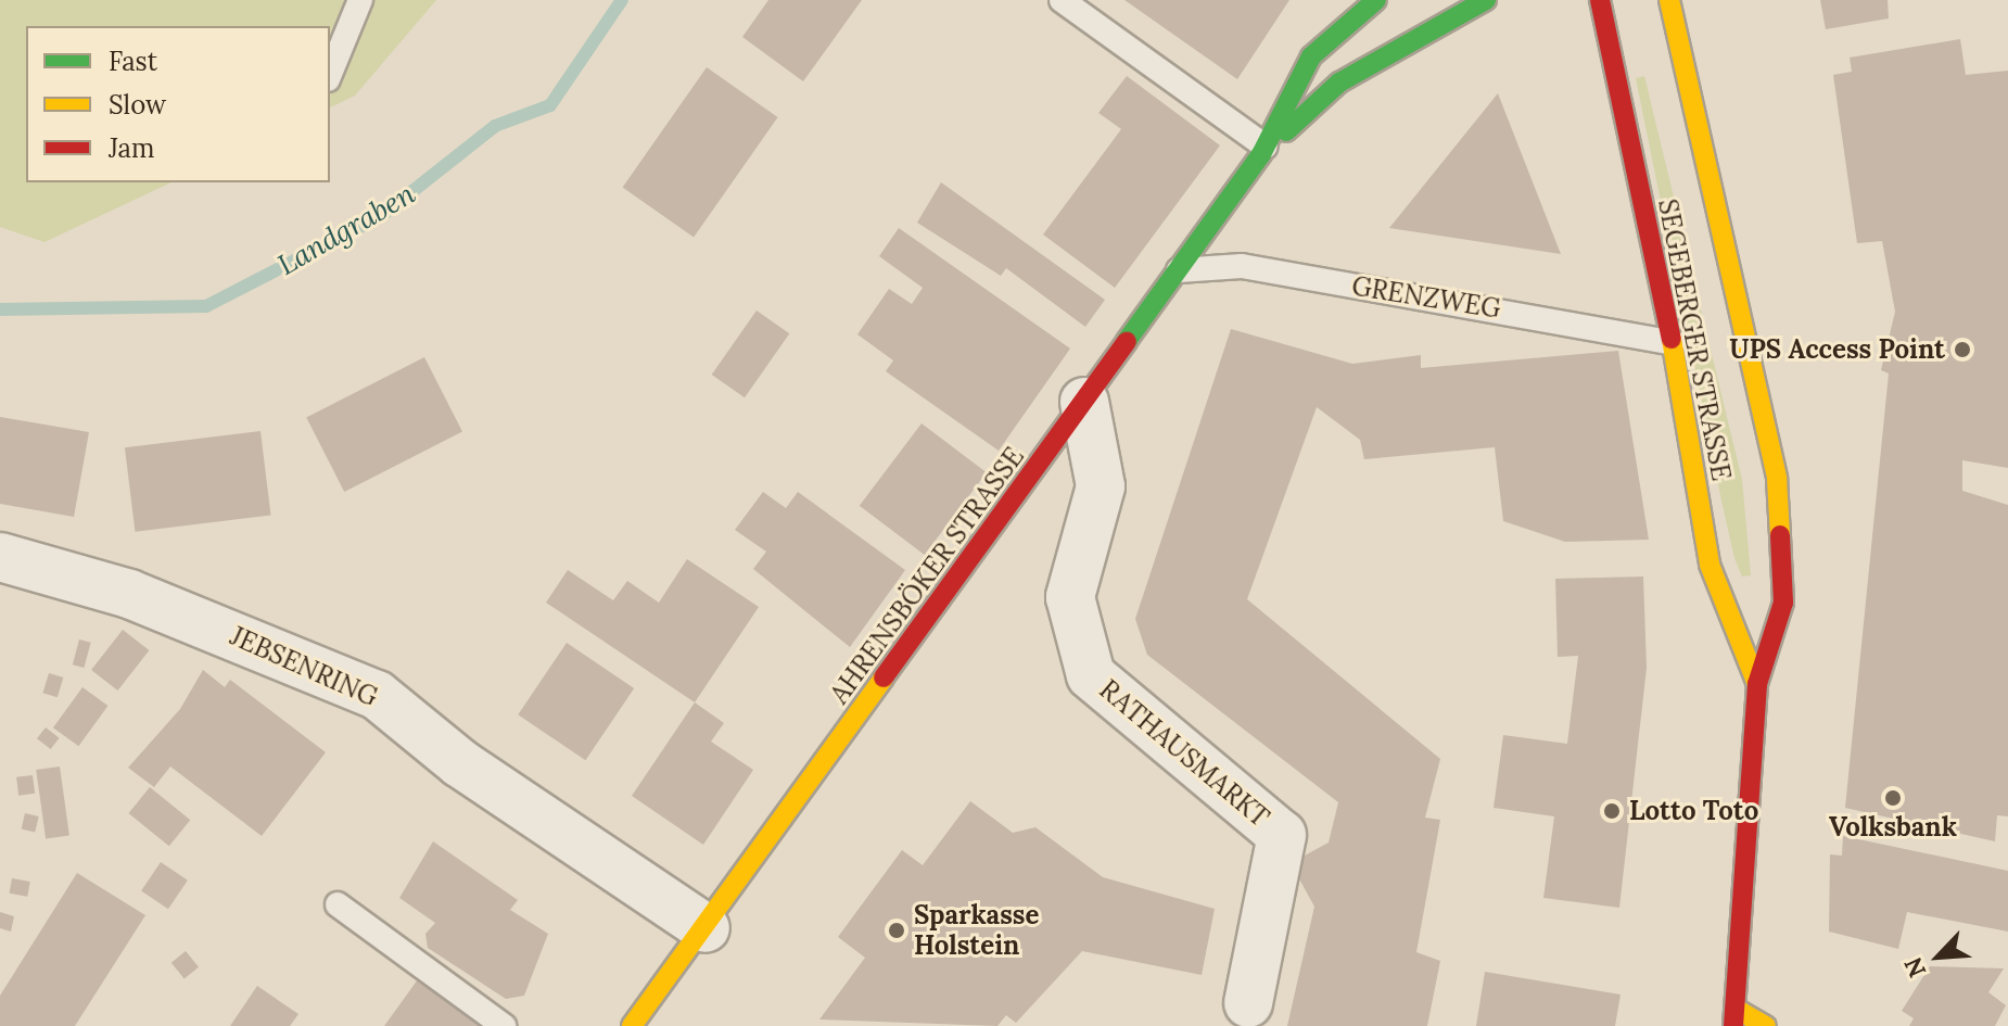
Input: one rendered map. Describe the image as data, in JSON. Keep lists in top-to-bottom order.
{
  "streets": {
    "main road": ["SEGEBERGER STRASSE", "AHRENSBÖKER STRASSE"],
    "street": ["JEBSENRING", "RATHAUSMARKT"],
    "lane": ["GRENZWEG"]
  },
  "crossings": [
    ["GRENZWEG", "SEGEBERGER STRASSE"],
    ["GRENZWEG", "AHRENSBÖKER STRASSE"],
    ["AHRENSBÖKER STRASSE", "JEBSENRING"],
    ["AHRENSBÖKER STRASSE", "RATHAUSMARKT"]
  ],
  "water": ["Landgraben"],
  "places": [
    "UPS Access Point",
    "Volksbank",
    "Lotto Toto",
    "Sparkasse Holstein"
  ],
  "legend": ["Fast", "Slow", "Jam"],
  "north": "bottom left"
}
